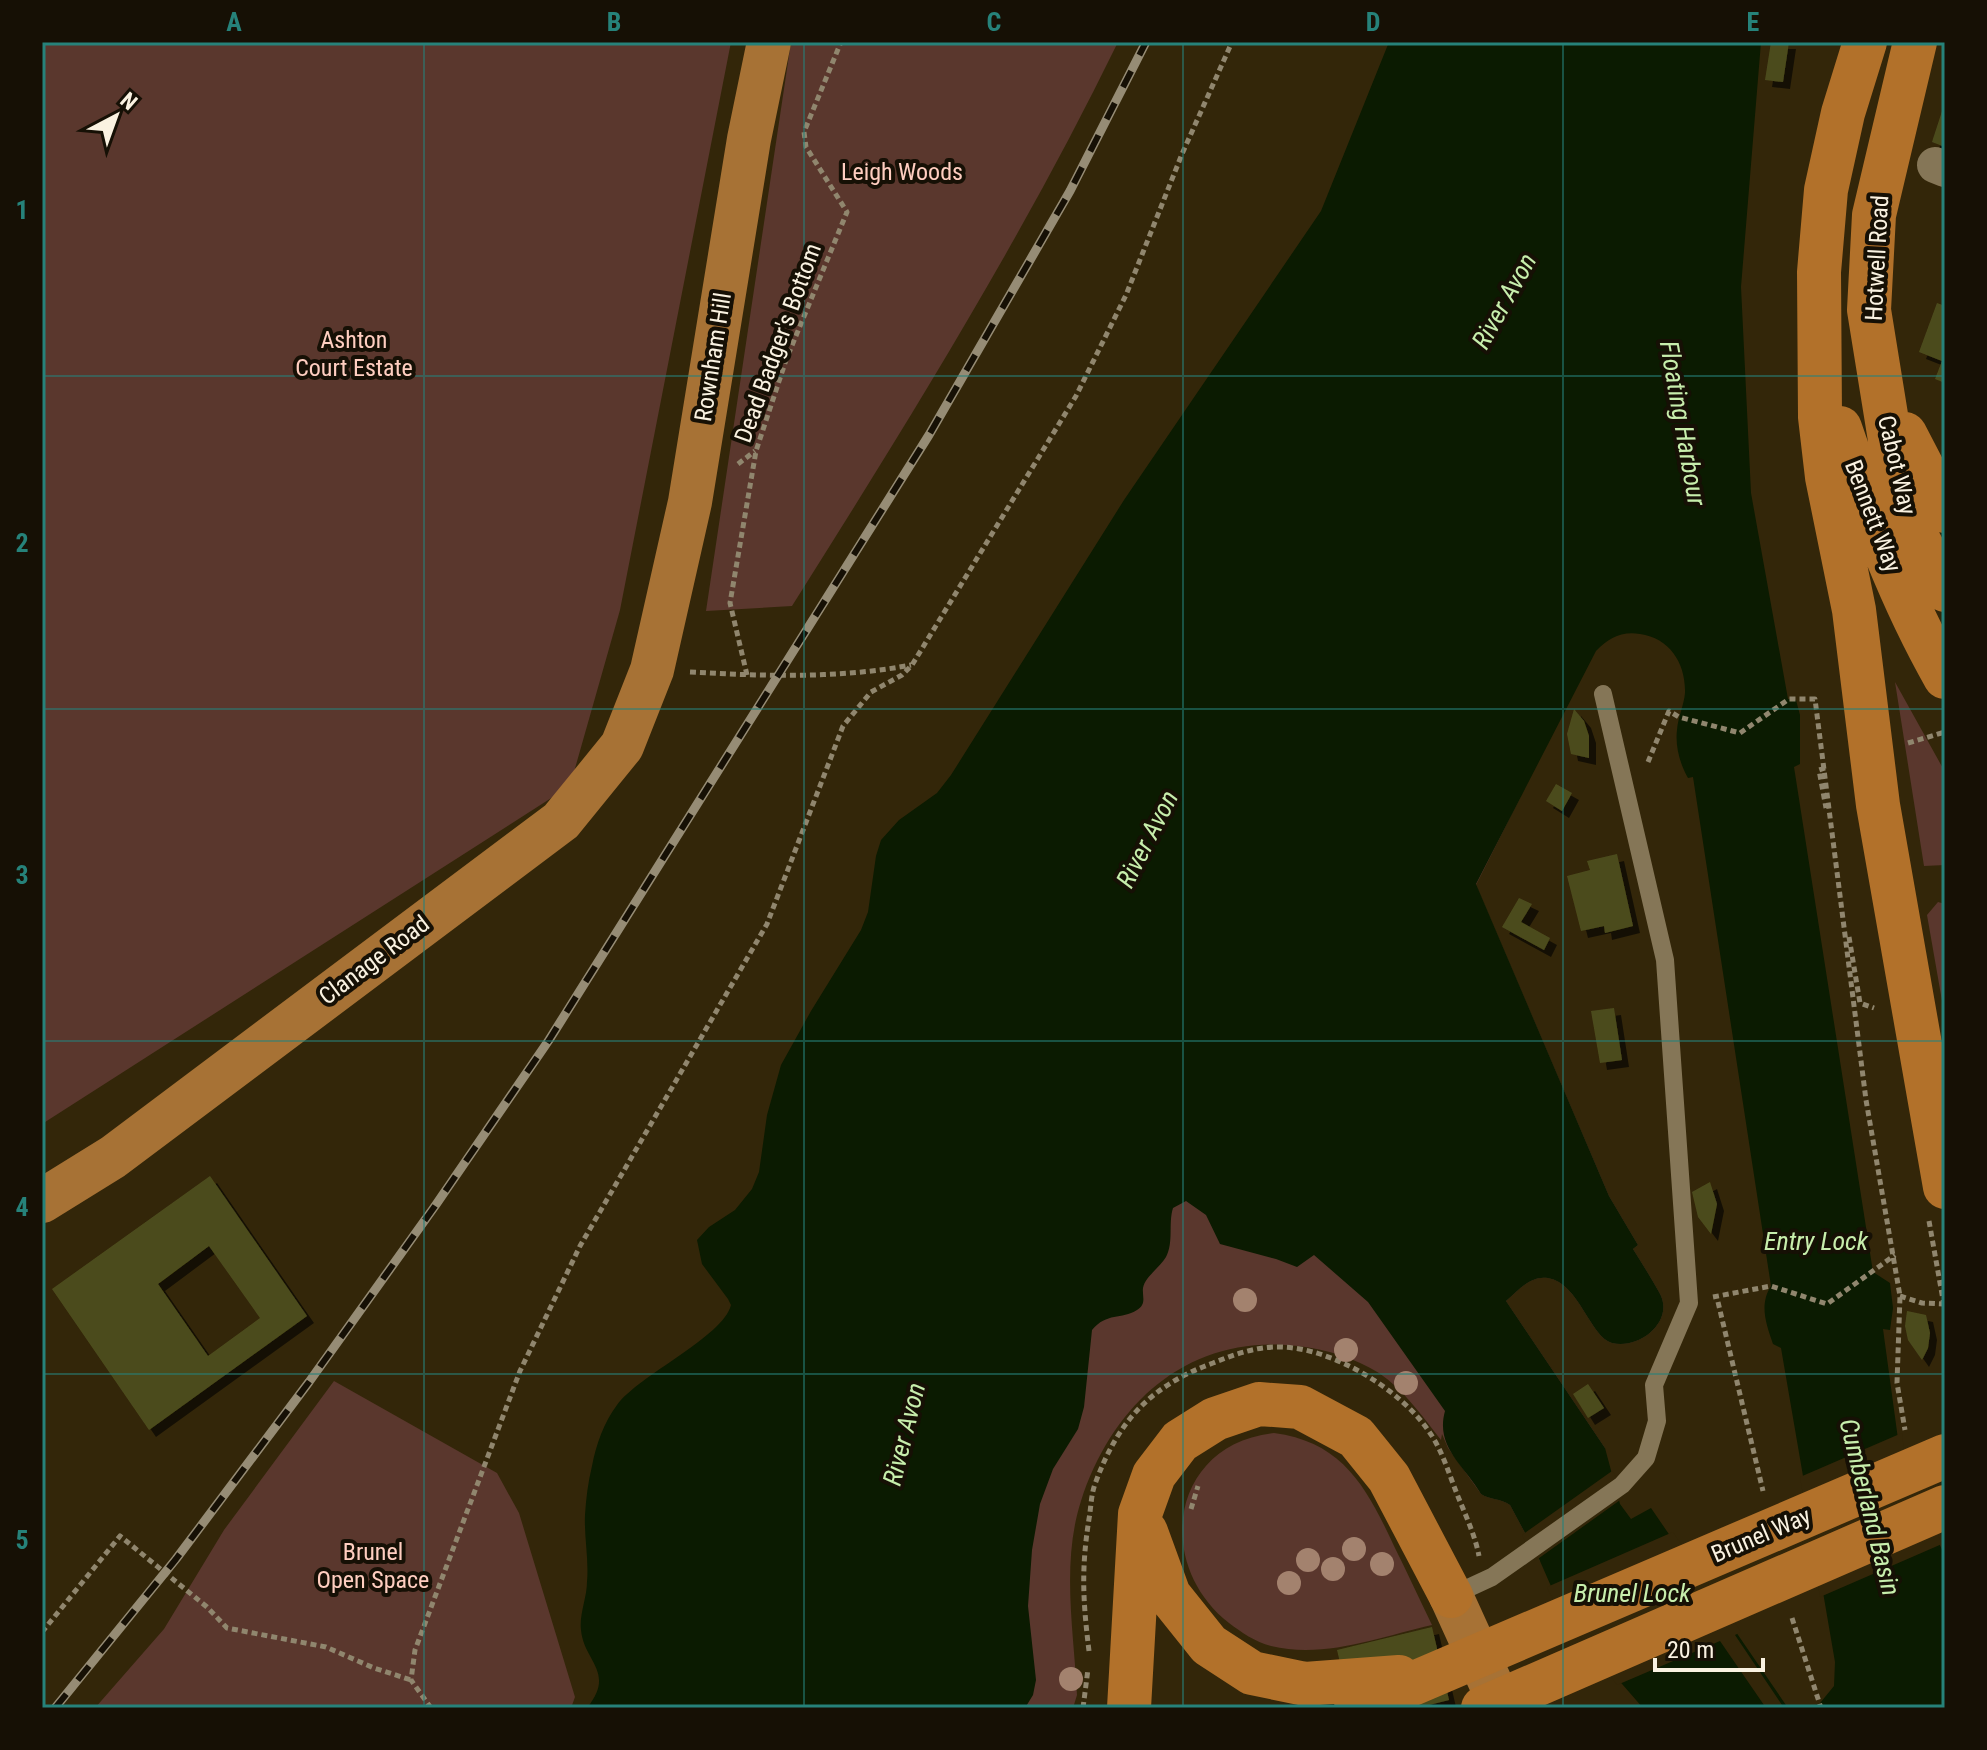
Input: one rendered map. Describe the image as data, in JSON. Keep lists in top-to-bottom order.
{
  "streets": {
    "highway": [
      "Hotwell Road",
      "Cabot Way",
      "Bennett Way",
      "Brunel Way"
    ],
    "main road": ["Rownham Hill", "Clanage Road"],
    "path": ["Dead Badger's Bottom"]
  },
  "crossings": [
    ["Hotwell Road", "Cabot Way"],
    ["Rownham Hill", "Clanage Road"]
  ],
  "water": [
    "River Avon",
    "Floating Harbour",
    "Entry Lock",
    "Cumberland Basin",
    "Brunel Lock"
  ],
  "parks": ["Leigh Woods", "Ashton Court Estate", "Brunel Open Space"],
  "scale_bar": "20 m",
  "north": "top right",
  "grid": {
    "columns": [
      "A",
      "B",
      "C",
      "D",
      "E"
    ],
    "rows": [
      "1",
      "2",
      "3",
      "4",
      "5"
    ]
  }
}
